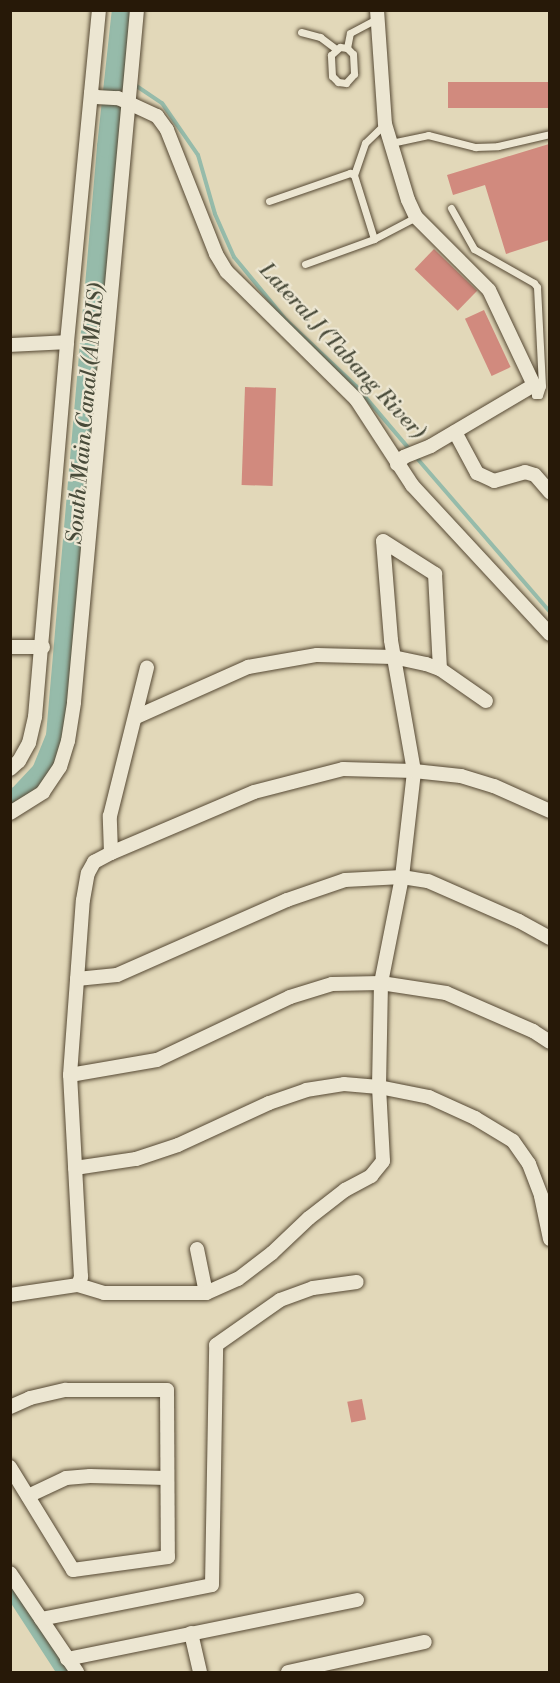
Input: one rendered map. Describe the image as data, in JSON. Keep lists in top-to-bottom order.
{
  "water": ["Lateral J (Tabang River)", "South Main Canal (AMRIS)"]
}
